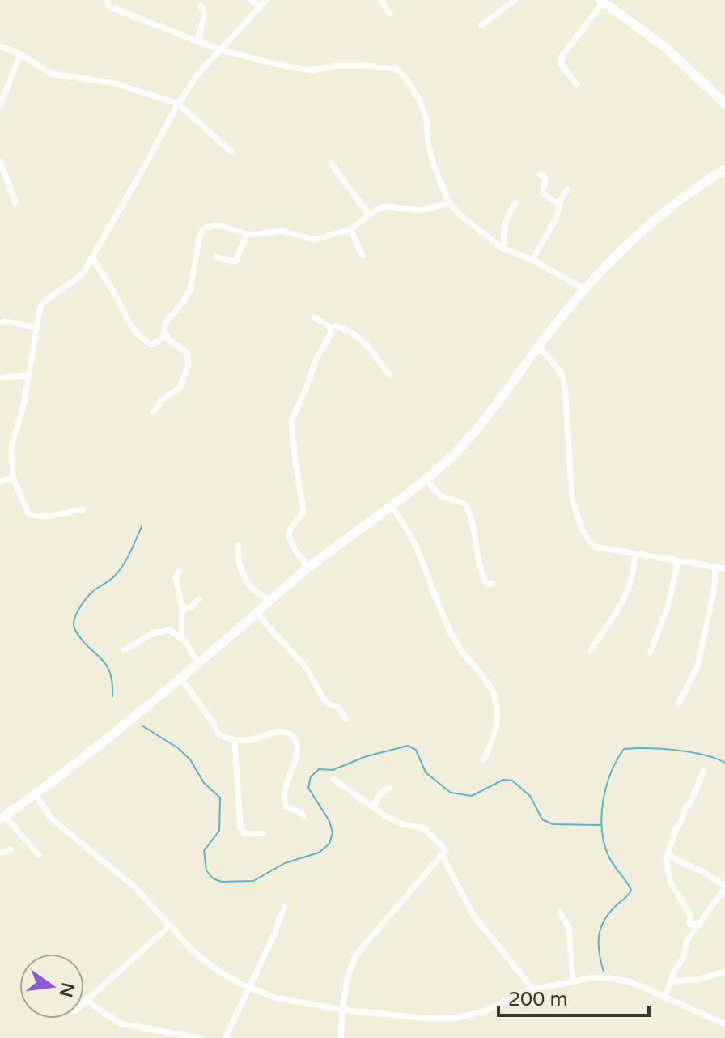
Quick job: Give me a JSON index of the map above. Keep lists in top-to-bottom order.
{
  "scale_bar": "200 m",
  "north": "right"
}
